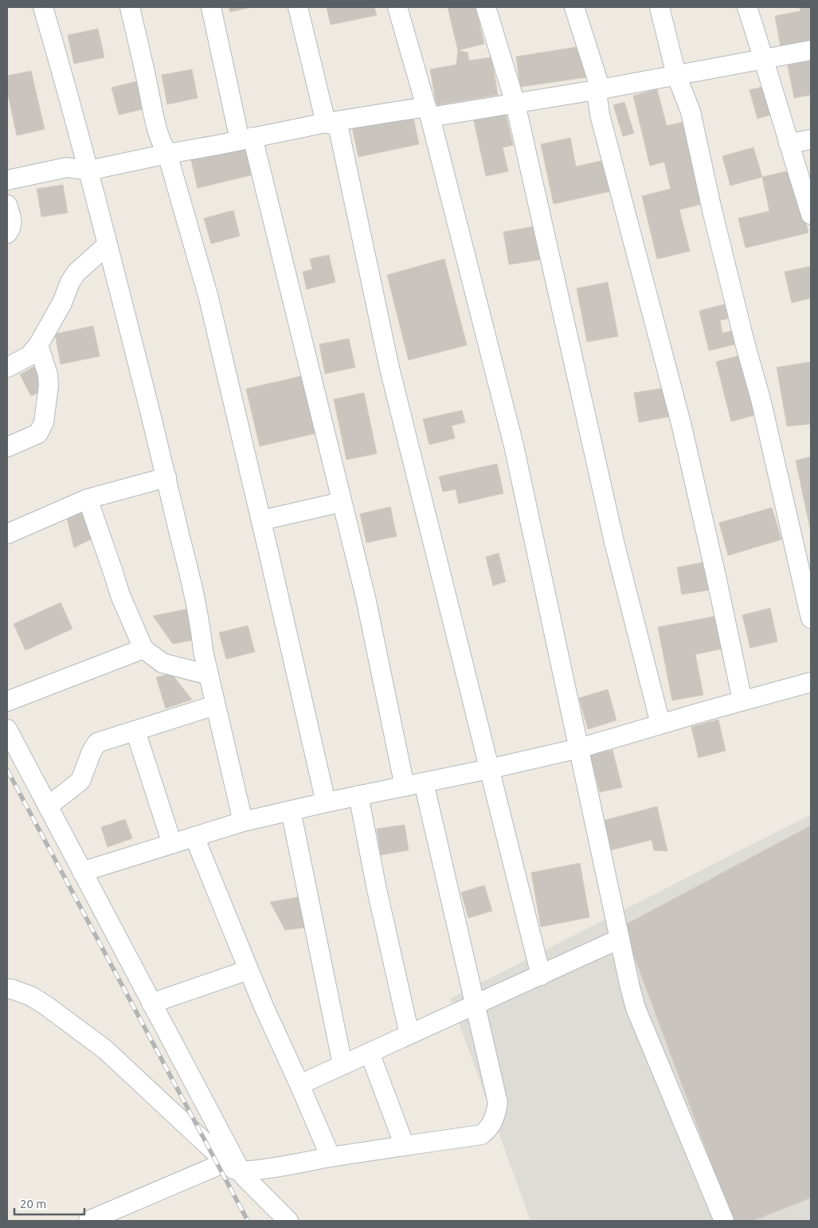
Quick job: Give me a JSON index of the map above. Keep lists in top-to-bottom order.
{
  "scale_bar": "20 m"
}
